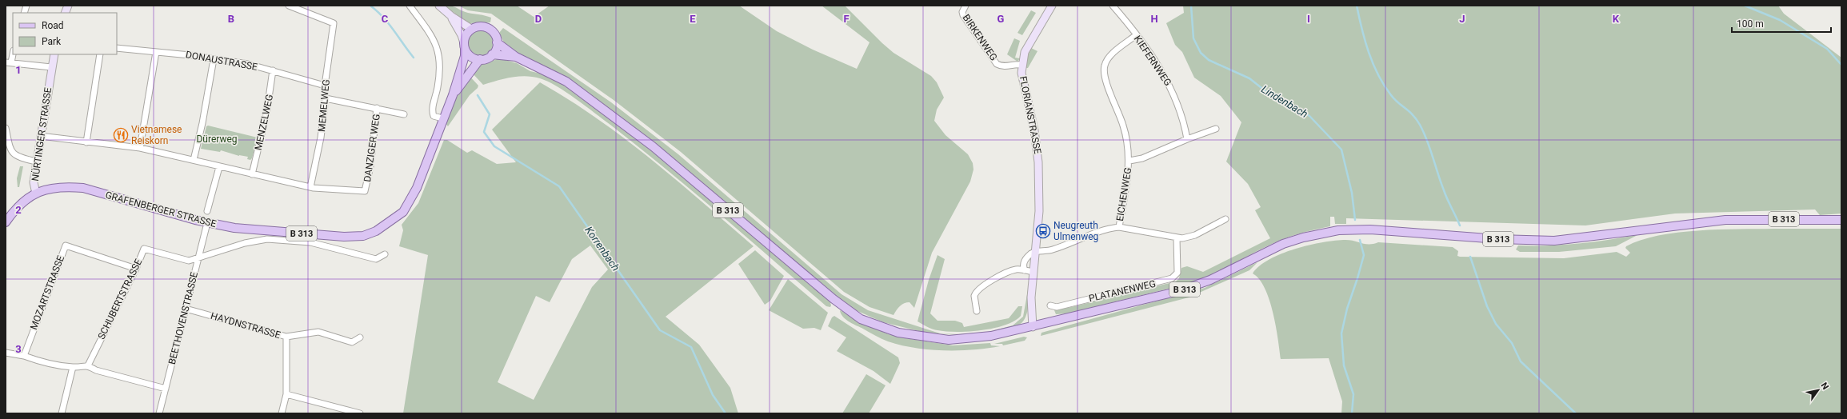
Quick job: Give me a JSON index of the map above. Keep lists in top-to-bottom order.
{
  "streets": {
    "main road": ["NÜRTINGER STRASSE", "GRAFENBERGER STRASSE", "B 313"],
    "street": [
      "BIRKENWEG",
      "DONAUSTRASSE",
      "KIEFERNWEG",
      "MEMELWEG",
      "FLORIANSTRASSE",
      "MENZELWEG",
      "DANZIGER WEG",
      "EICHENWEG",
      "PLATANENWEG",
      "MOZARTSTRASSE",
      "SCHUBERTSTRASSE",
      "BEETHOVENSTRASSE",
      "HAYDNSTRASSE"
    ]
  },
  "crossings": [
    ["BIRKENWEG", "FLORIANSTRASSE"],
    ["DONAUSTRASSE", "MEMELWEG"],
    ["DONAUSTRASSE", "MENZELWEG"],
    ["KIEFERNWEG", "EICHENWEG"],
    ["MEMELWEG", "DANZIGER WEG"],
    ["FLORIANSTRASSE", "EICHENWEG"],
    ["FLORIANSTRASSE", "B 313"],
    ["NÜRTINGER STRASSE", "GRAFENBERGER STRASSE"],
    ["GRAFENBERGER STRASSE", "B 313"],
    ["GRAFENBERGER STRASSE", "BEETHOVENSTRASSE"],
    ["MOZARTSTRASSE", "SCHUBERTSTRASSE"],
    ["SCHUBERTSTRASSE", "BEETHOVENSTRASSE"],
    ["BEETHOVENSTRASSE", "HAYDNSTRASSE"]
  ],
  "water": ["Lindenbach", "Korrenbach"],
  "parks": ["Dürerweg"],
  "places": {
    "restaurant": ["Vietnamese Reiskorn"],
    "bus stop": ["Neugreuth Ulmenweg"]
  },
  "legend": ["Road", "Park"],
  "scale_bar": "100 m",
  "north": "top right",
  "grid": {
    "columns": [
      "B",
      "C",
      "D",
      "E",
      "F",
      "G",
      "H",
      "I",
      "J",
      "K"
    ],
    "rows": ["1", "2", "3"]
  }
}
